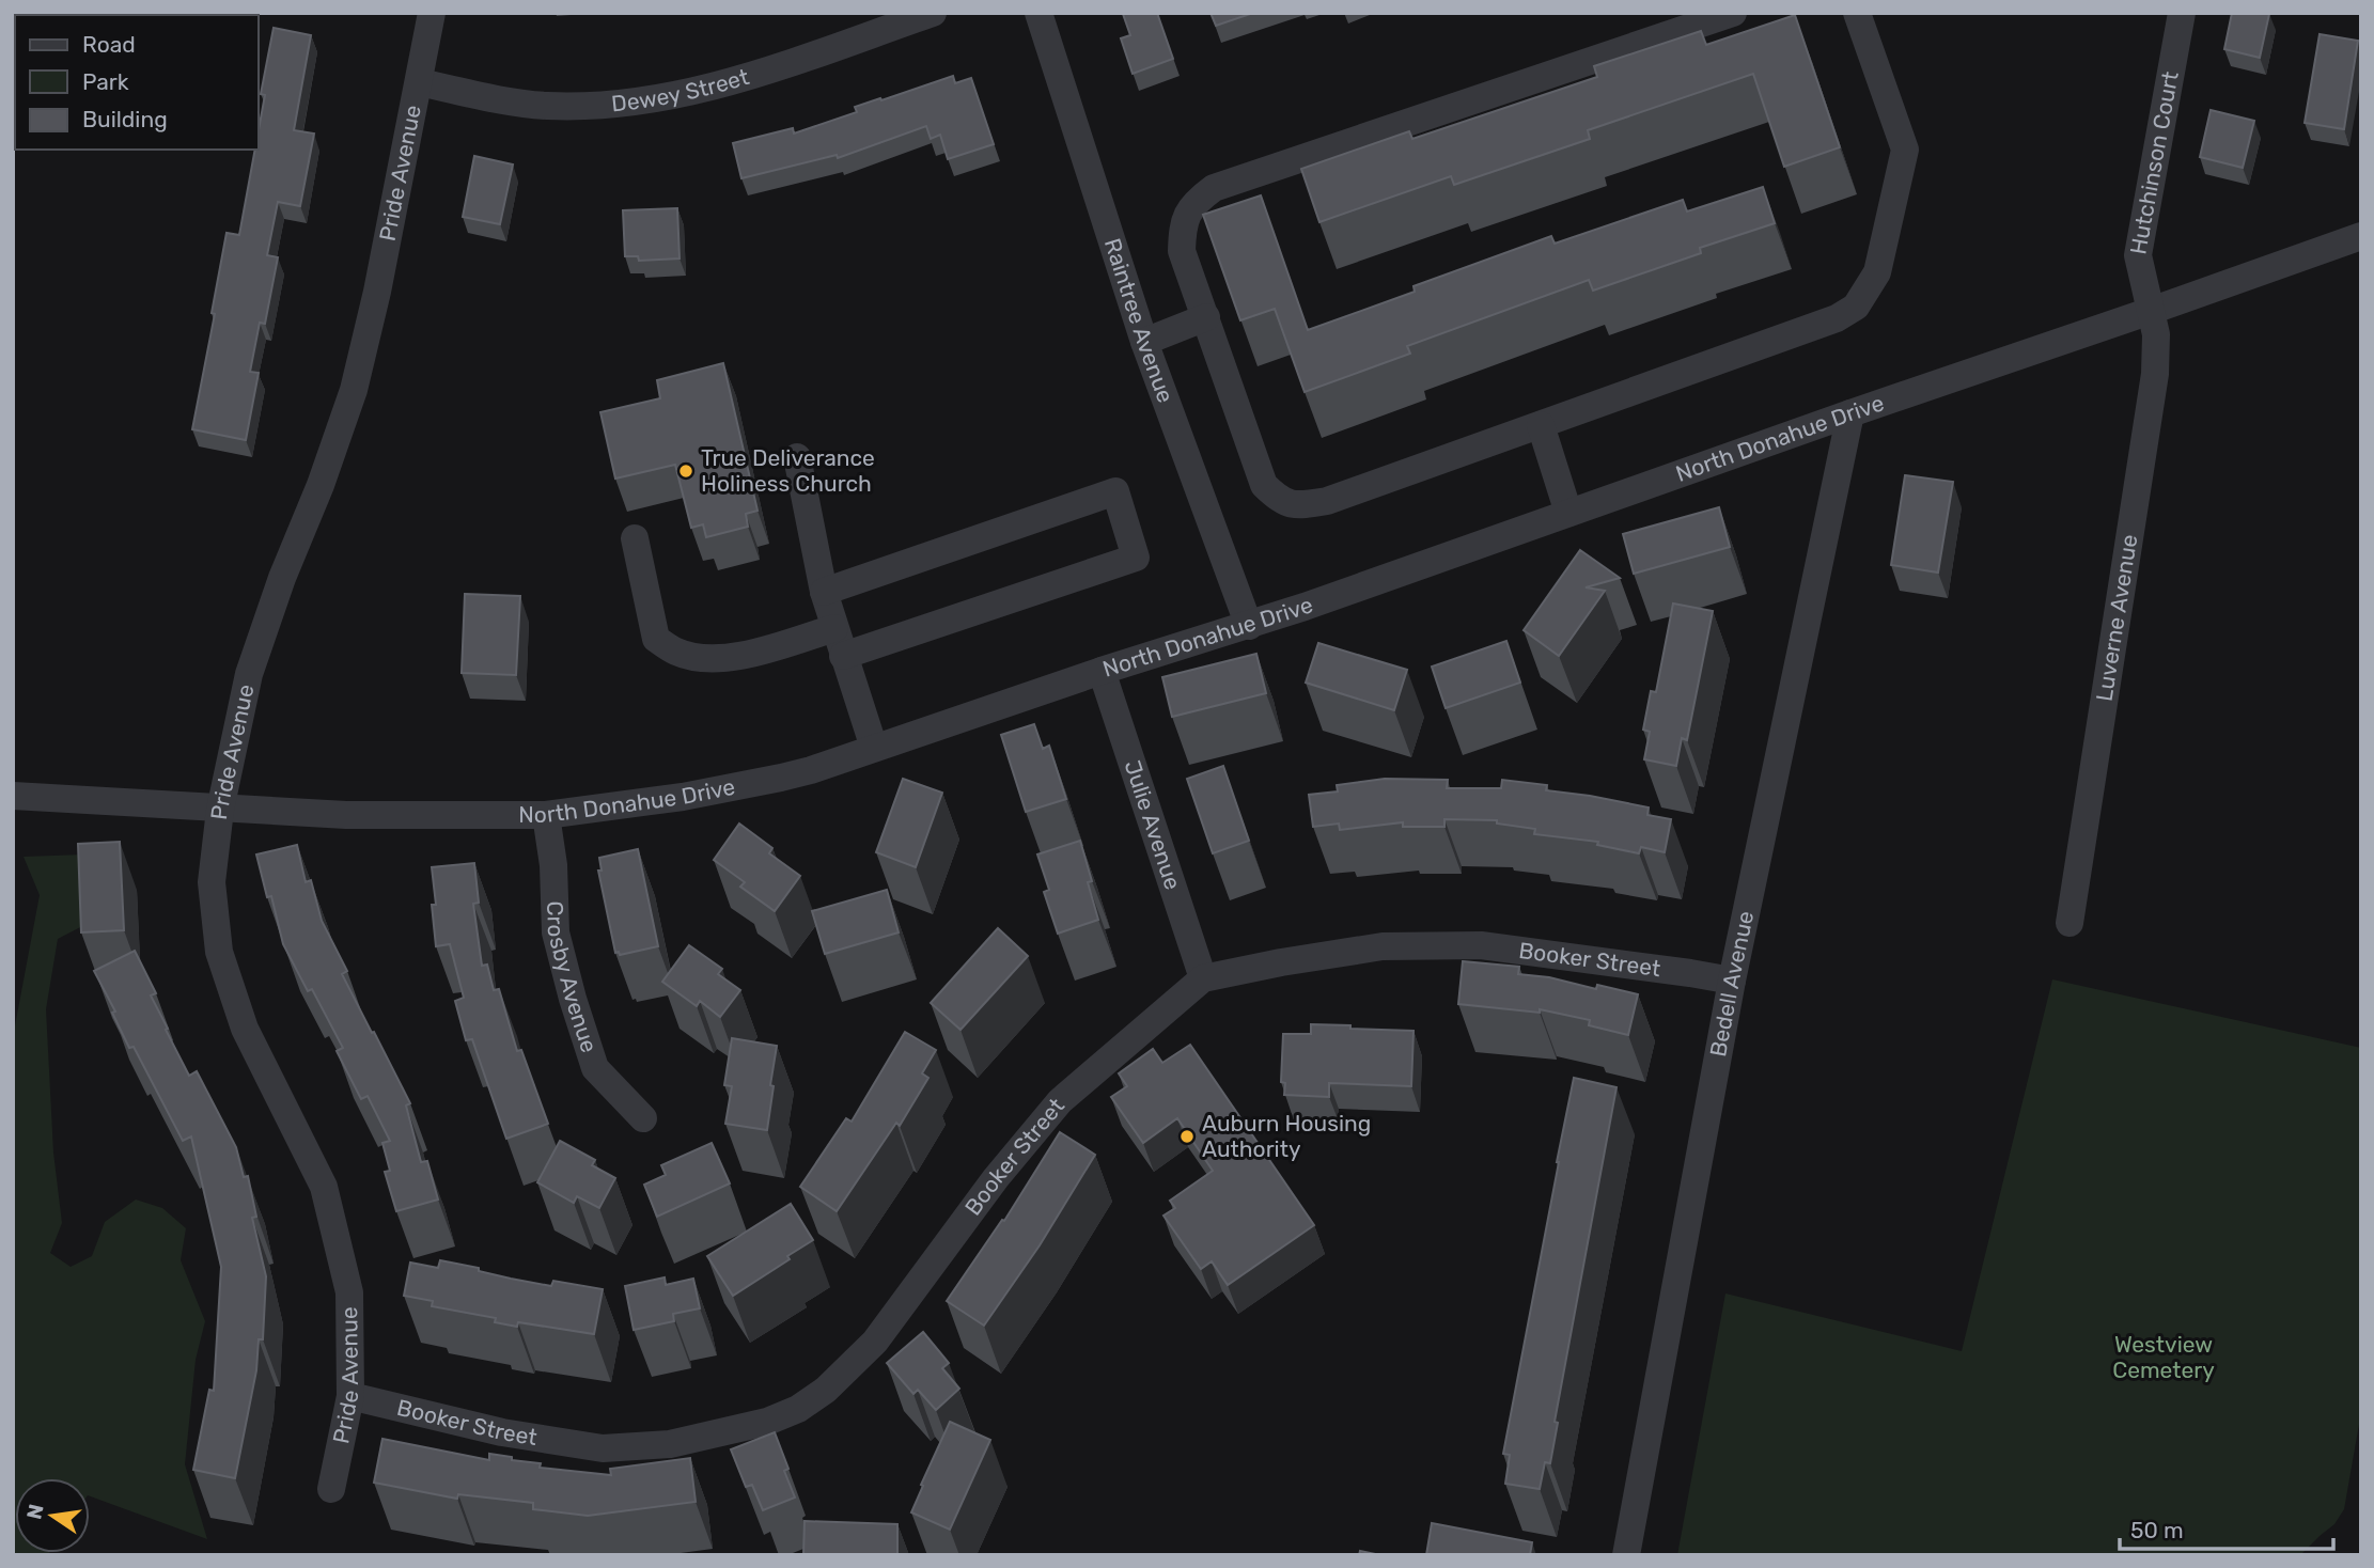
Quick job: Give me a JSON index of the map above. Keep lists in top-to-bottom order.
{
  "streets": {
    "street": [
      "Dewey Street",
      "Hutchinson Court",
      "Pride Avenue",
      "Raintree Avenue",
      "North Donahue Drive",
      "Luverne Avenue",
      "Julie Avenue",
      "Booker Street",
      "Crosby Avenue",
      "Bedell Avenue"
    ]
  },
  "crossings": [
    ["Dewey Street", "Pride Avenue"],
    ["Hutchinson Court", "North Donahue Drive"],
    ["Hutchinson Court", "Luverne Avenue"],
    ["Pride Avenue", "North Donahue Drive"],
    ["Pride Avenue", "Booker Street"],
    ["Raintree Avenue", "North Donahue Drive"],
    ["North Donahue Drive", "Luverne Avenue"],
    ["North Donahue Drive", "Julie Avenue"],
    ["North Donahue Drive", "Crosby Avenue"],
    ["North Donahue Drive", "Bedell Avenue"],
    ["Julie Avenue", "Booker Street"],
    ["Booker Street", "Bedell Avenue"]
  ],
  "parks": ["Westview Cemetery"],
  "places": ["True Deliverance Holiness Church", "Auburn Housing Authority"],
  "legend": ["Road", "Park", "Building"],
  "scale_bar": "50 m",
  "north": "left"
}
